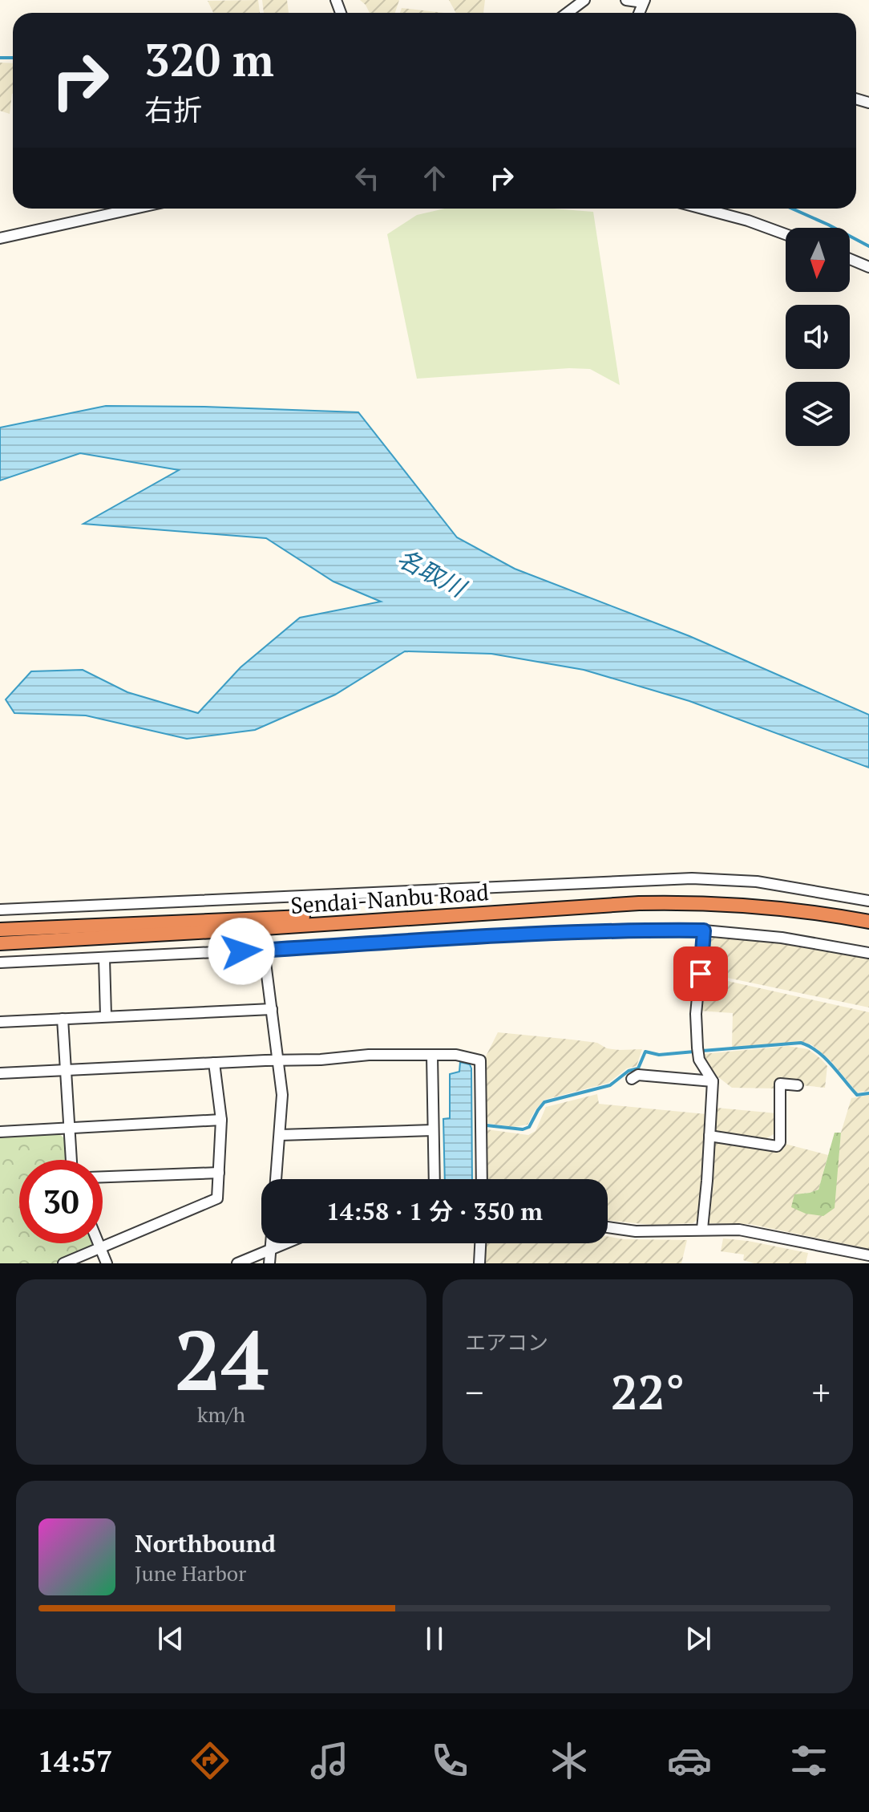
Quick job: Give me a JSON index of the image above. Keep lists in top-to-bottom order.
{
  "streets": {
    "highway": ["Sendai-Nanbu Road"]
  },
  "water": ["名取川"],
  "north": "bottom",
  "page": {
    "turn": ["320 m", "右折"],
    "limit": "30",
    "trip": "14:58 · 1 分 · 350 m",
    "tile": [
      ["24", "km/h"],
      "エアコン"
    ],
    "heat": ["−", "22°", "+"],
    "song": ["Northbound", "June Harbor"],
    "tabs": "14:57"
  }
}
